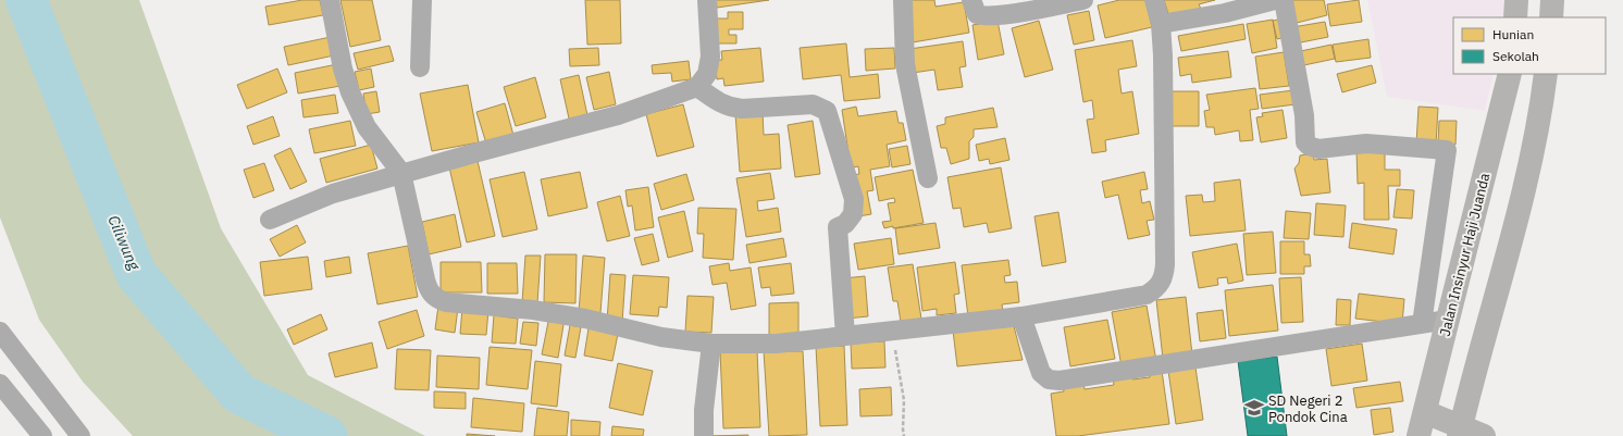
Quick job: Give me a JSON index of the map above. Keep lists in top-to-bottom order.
{
  "streets": {
    "highway": ["Jalan Insinyur Haji Juanda"]
  },
  "water": ["Ciliwung"],
  "places": {
    "school or university": ["SD Negeri 2 Pondok Cina"]
  },
  "legend": ["Hunian", "Sekolah"]
}
